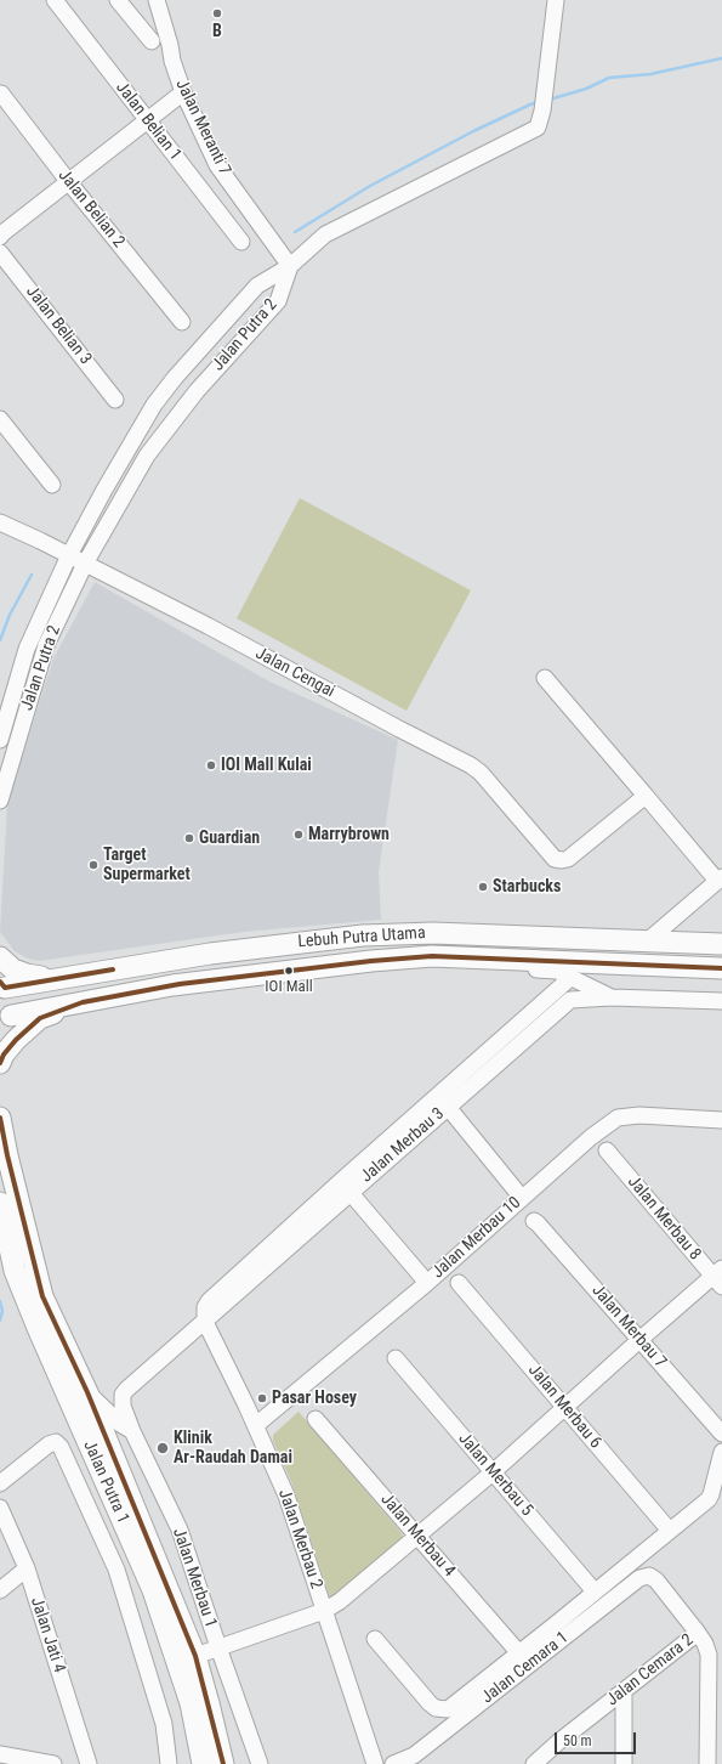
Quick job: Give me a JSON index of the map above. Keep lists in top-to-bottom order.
{
  "streets": {
    "main road": ["Lebuh Putra Utama", "Jalan Putra 1"],
    "street": [
      "Jalan Belian 1",
      "Jalan Meranti 7",
      "Jalan Belian 2",
      "Jalan Belian 3",
      "Jalan Putra 2",
      "Jalan Cengai",
      "Jalan Merbau 3",
      "Jalan Merbau 8",
      "Jalan Merbau 10",
      "Jalan Merbau 7",
      "Jalan Merbau 6",
      "Jalan Merbau 5",
      "Jalan Merbau 4",
      "Jalan Merbau 2",
      "Jalan Merbau 1",
      "Jalan Jati 4",
      "Jalan Cemara 1",
      "Jalan Cemara 2"
    ]
  },
  "crossings": [
    ["Jalan Meranti 7", "Jalan Putra 2"],
    ["Jalan Putra 2", "Jalan Cengai"],
    ["Jalan Merbau 3", "Jalan Merbau 2"],
    ["Jalan Merbau 3", "Jalan Merbau 1"],
    ["Jalan Merbau 10", "Jalan Merbau 2"],
    ["Jalan Cemara 1", "Jalan Cemara 2"]
  ],
  "places": [
    "B",
    "IOI Mall Kulai",
    "Marrybrown",
    "Guardian",
    "Target Supermarket",
    "Starbucks",
    "IOI Mall",
    "Pasar Hosey",
    "Klinik Ar-Raudah Damai"
  ],
  "scale_bar": "50 m"
}
